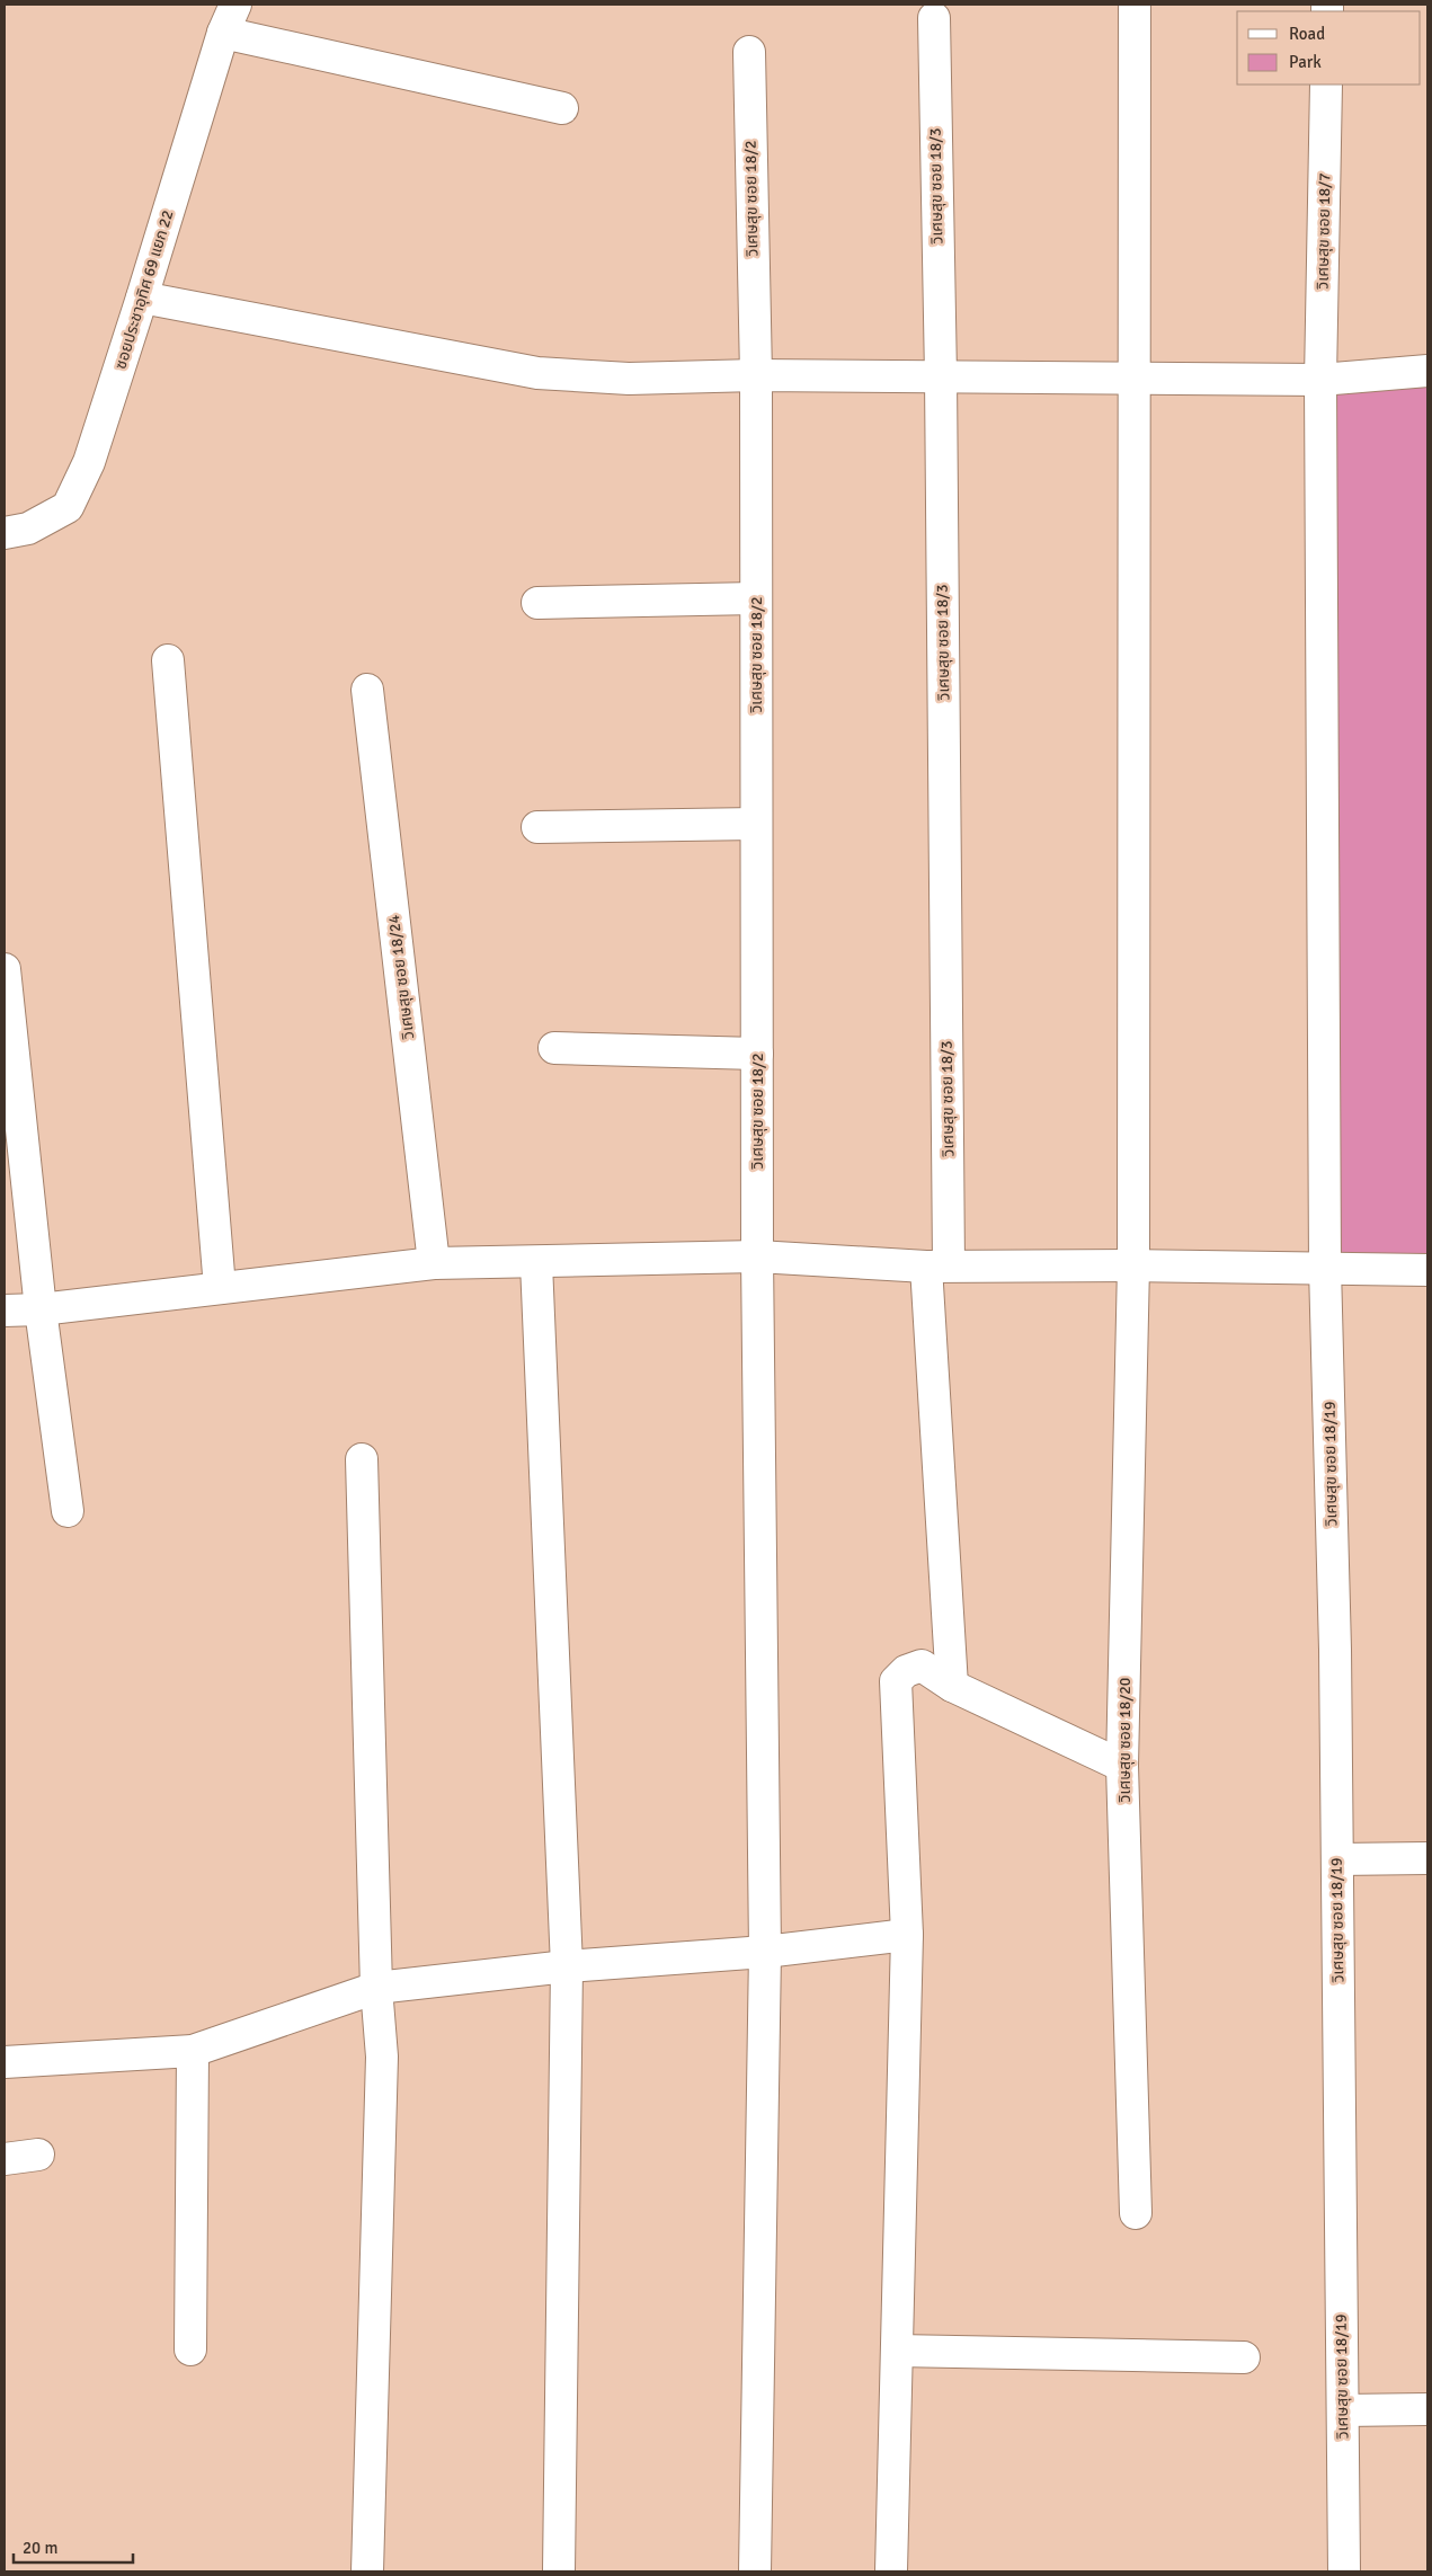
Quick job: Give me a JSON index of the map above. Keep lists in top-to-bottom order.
{
  "streets": {
    "street": [
      "วิเศษสุข ซอย 18/3",
      "วิเศษสุข ซอย 18/2",
      "วิเศษสุข ซอย 18/7",
      "ซอยประชาอุทิศ 69 แยก 22",
      "วิเศษสุข ซอย 18/24",
      "วิเศษสุข ซอย 18/19",
      "วิเศษสุข ซอย 18/20"
    ]
  },
  "crossings": [
    ["วิเศษสุข ซอย 18/7", "วิเศษสุข ซอย 18/19"]
  ],
  "legend": ["Road", "Park"],
  "scale_bar": "20 m"
}
